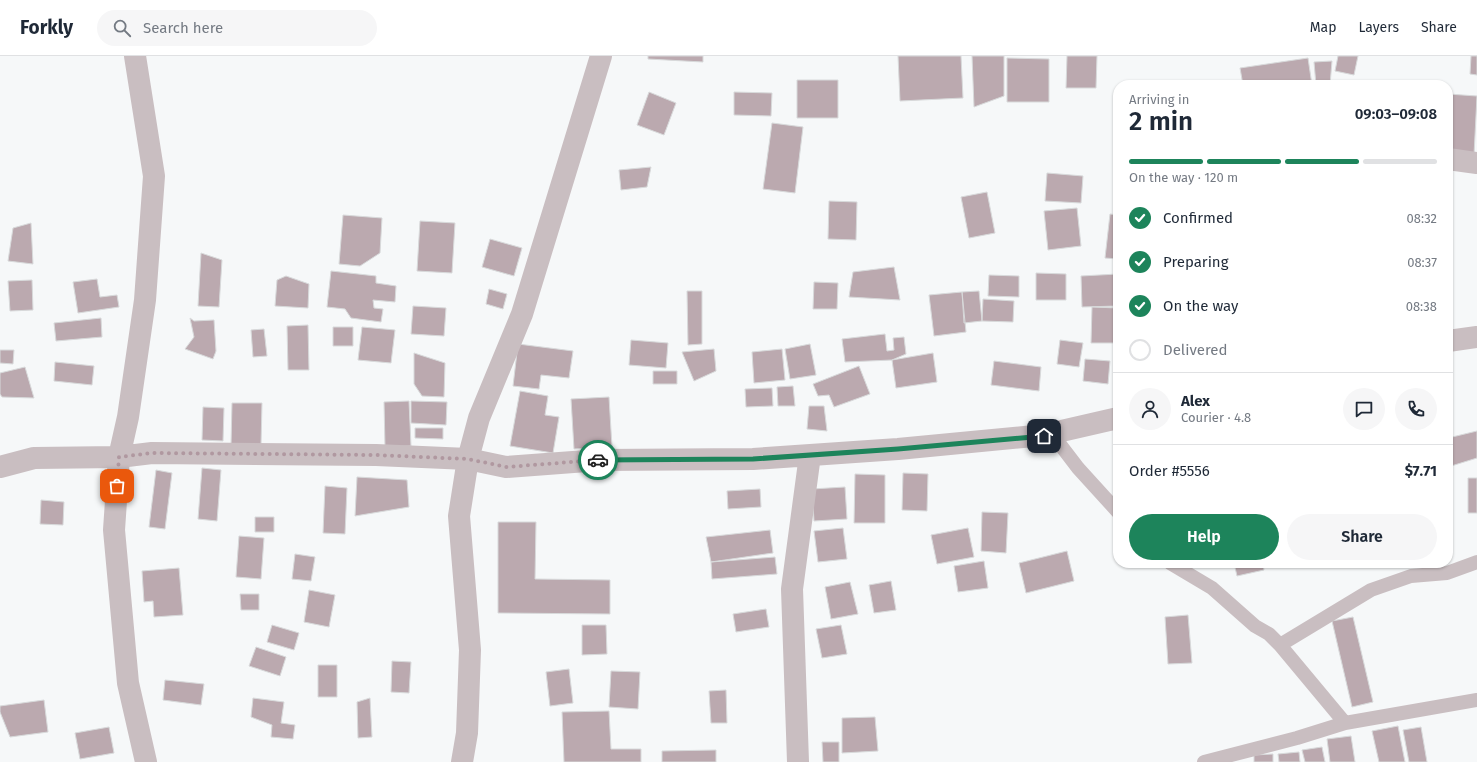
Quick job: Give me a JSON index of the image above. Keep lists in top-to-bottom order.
{
  "page": {
    "header": "Forkly",
    "search": "Search here",
    "nav": ["Map", "Layers", "Share"],
    "heading": ["2 min", "Arriving in", "09:03–09:08"],
    "panel": [
      "Alex",
      "Courier · 4.8",
      "Order #5556",
      "$7.71"
    ],
    "bar": "On the way · 120 m",
    "list": [
      ["Confirmed", "08:32"],
      ["Preparing", "08:37"],
      ["On the way", "08:38"],
      "Delivered"
    ],
    "buttons": ["Help", "Share"]
  }
}
